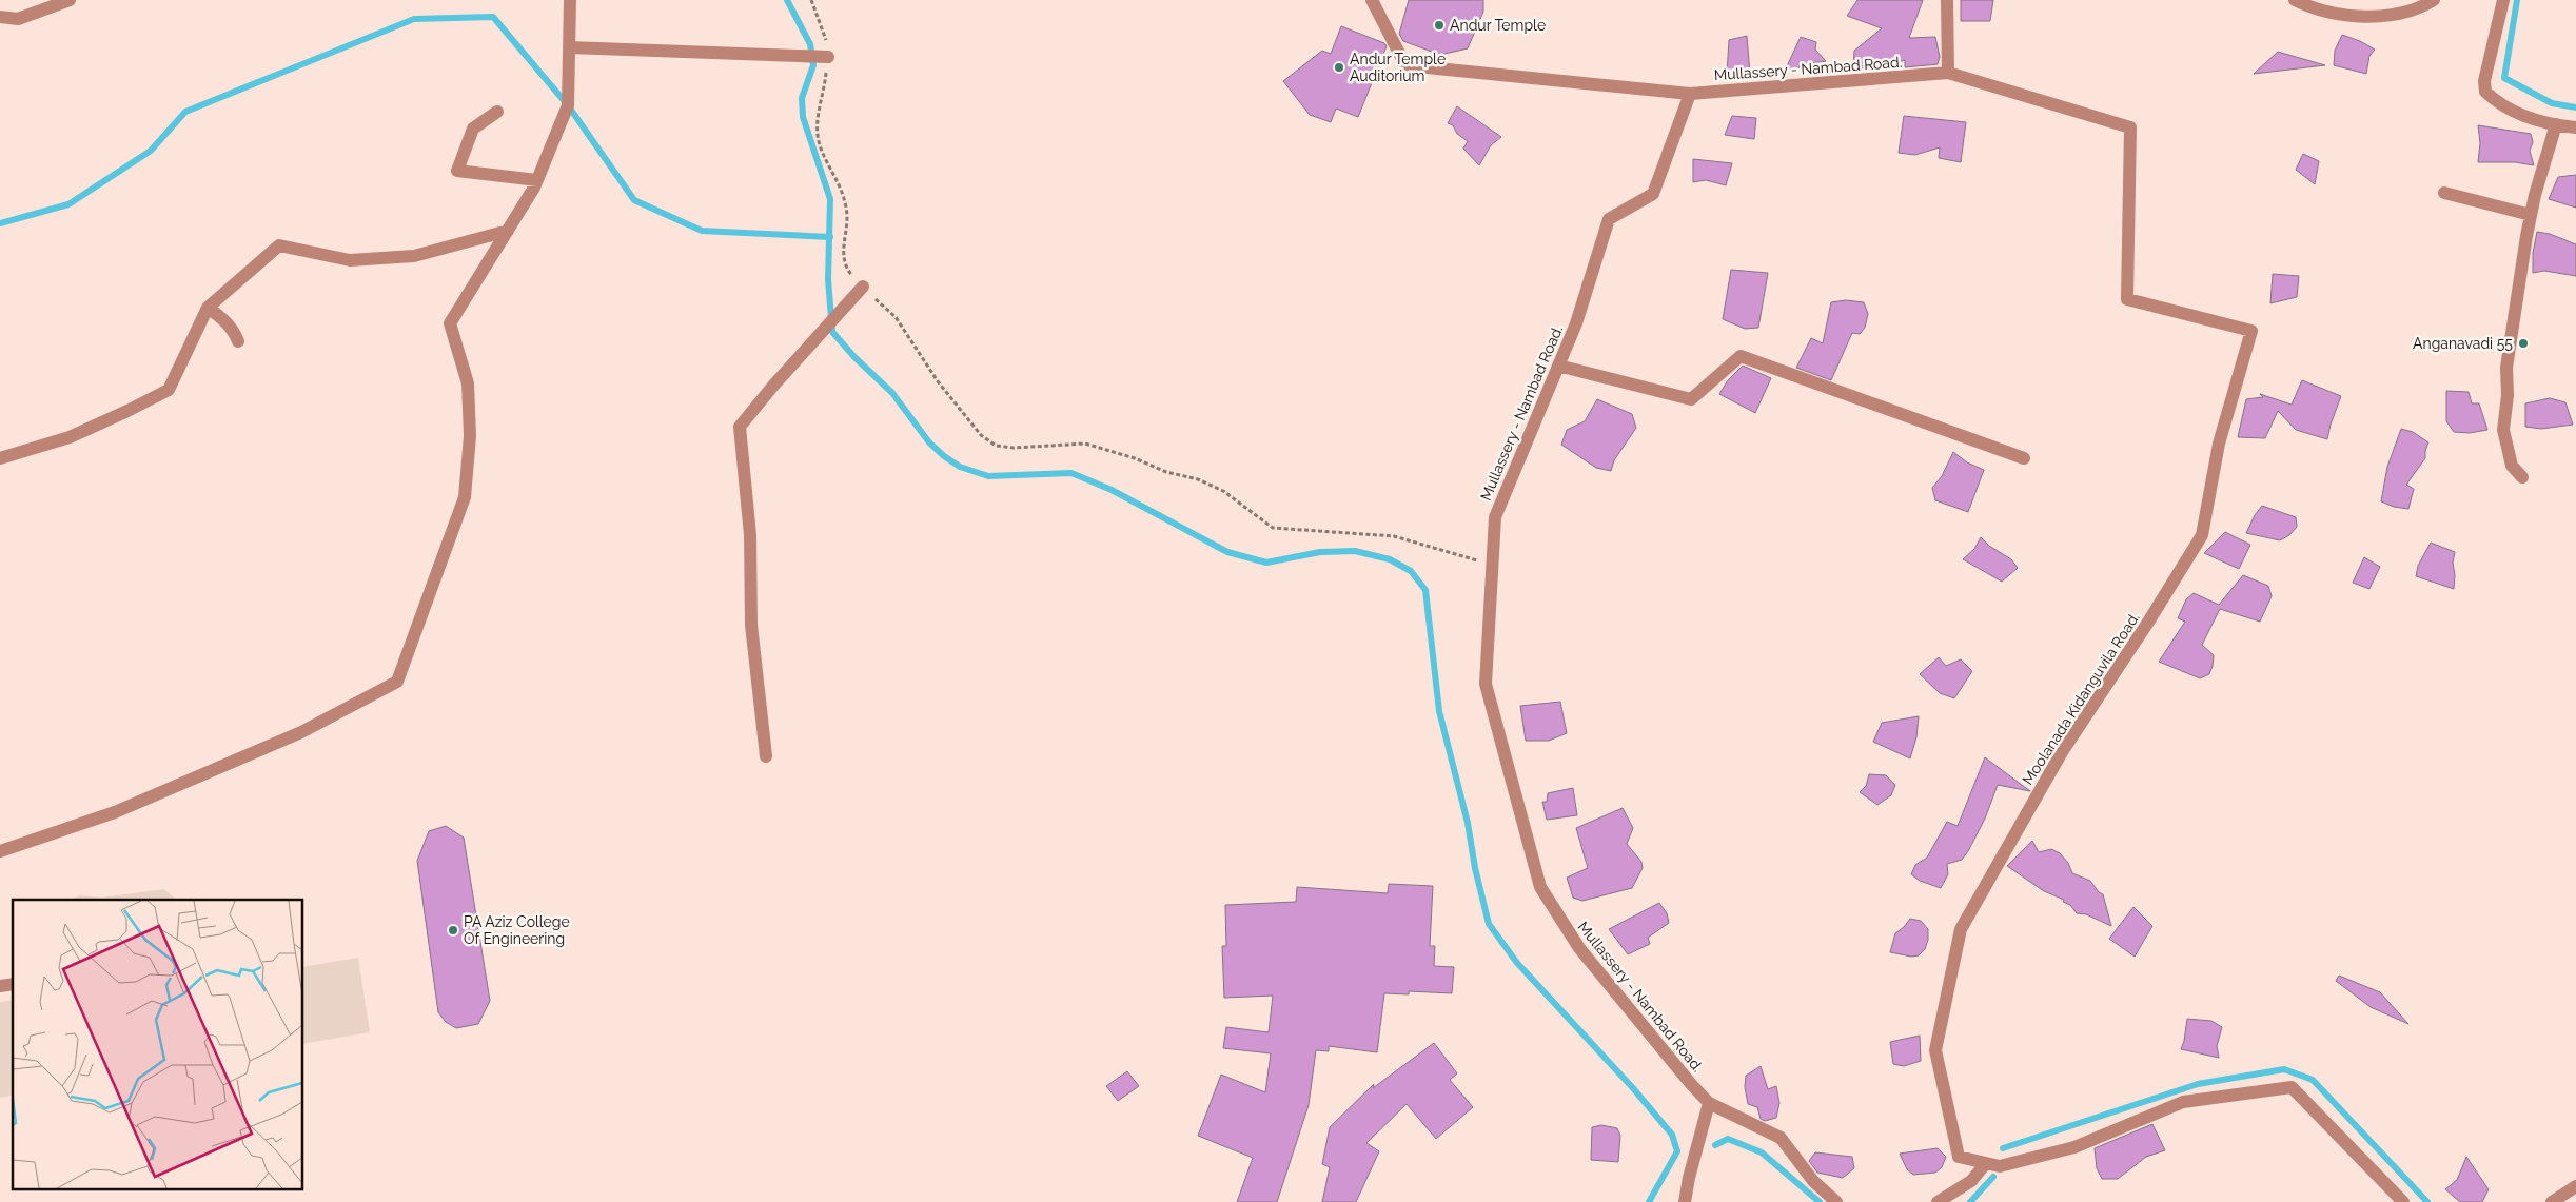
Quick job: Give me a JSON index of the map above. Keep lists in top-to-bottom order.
{
  "streets": {
    "street": ["Mullassery - Nambad Road.", "Moolanada Kidanguvila Road."]
  },
  "crossings": [
    ["Mullassery - Nambad Road.", "Moolanada Kidanguvila Road."]
  ],
  "places": [
    "Andur Temple",
    "Andur Temple Auditorium",
    "Anganavadi 55",
    "PA Aziz College Of Engineering"
  ]
}
